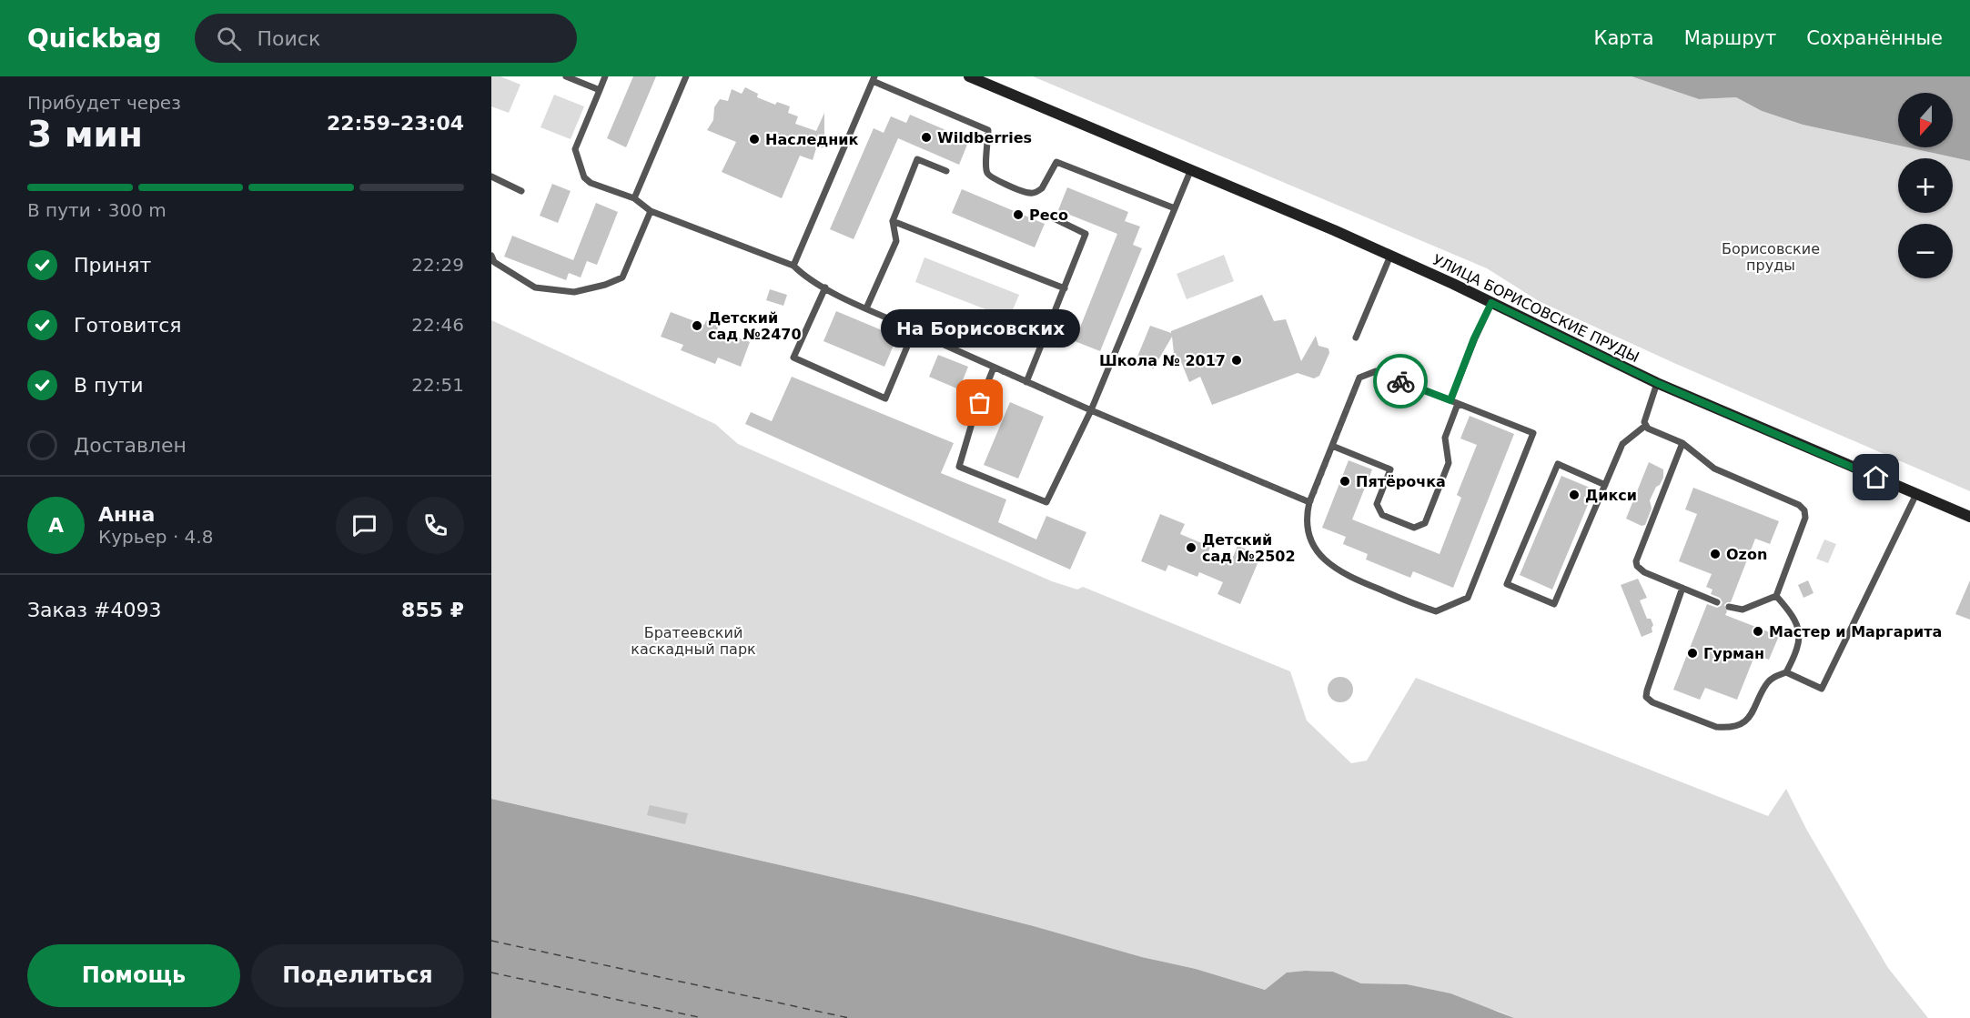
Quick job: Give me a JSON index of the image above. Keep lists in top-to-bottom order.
{
  "streets": {
    "main road": ["УЛИЦА БОРИСОВСКИЕ ПРУДЫ"]
  },
  "parks": ["Борисовские пруды", "Братеевский каскадный парк"],
  "places": [
    "Wildberries",
    "Наследник",
    "Ресо",
    "Детский сад №2470",
    "Школа № 2017",
    "На Борисовских",
    "Пятёрочка",
    "Дикси",
    "Детский сад №2502",
    "Ozon",
    "Мастер и Маргарита",
    "Гурман"
  ],
  "north": "bottom",
  "page": {
    "header": "Quickbag",
    "search": "Поиск",
    "nav": ["Карта", "Маршрут", "Сохранённые"],
    "heading": ["3 мин", "Прибудет через", "22:59–23:04"],
    "panel": [
      "Анна",
      "Курьер · 4.8",
      "Заказ #4093",
      "855 ₽"
    ],
    "map_buttons": ["+", "−"],
    "bar": "В пути · 300 m",
    "list": [
      ["Принят", "22:29"],
      ["Готовится", "22:46"],
      ["В пути", "22:51"],
      "Доставлен"
    ],
    "bubble": "На Борисовских",
    "round": "А",
    "buttons": ["Помощь", "Поделиться"]
  }
}
